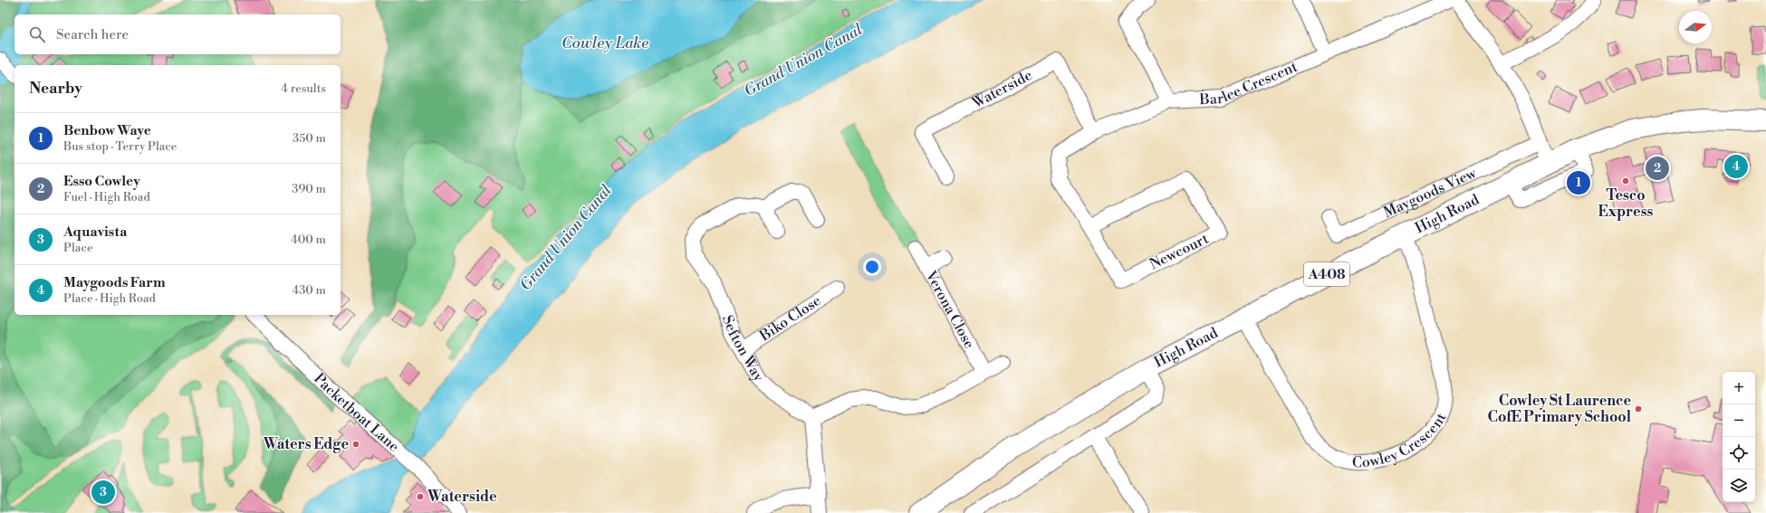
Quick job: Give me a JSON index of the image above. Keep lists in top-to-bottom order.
{
  "streets": {
    "main road": ["High Road", "A408"],
    "street": [
      "Barlee Crescent",
      "Waterside",
      "Maygoods View",
      "Newcourt",
      "Verona Close",
      "Biko Close",
      "Sefton Way",
      "Packetboat Lane",
      "Cowley Crescent"
    ]
  },
  "crossings": [
    ["Barlee Crescent", "Newcourt"],
    ["Waterside", "Newcourt"],
    ["High Road", "Cowley Crescent"],
    ["Biko Close", "Sefton Way"]
  ],
  "water": ["Cowley Lake", "Grand Union Canal"],
  "places": [
    "Tesco Express",
    "Cowley St Laurence CofE Primary School",
    "Waters Edge",
    "Waterside"
  ],
  "north": "right",
  "page": {
    "search": "Search here",
    "heading": ["Nearby", "4 results"],
    "list": [
      {
        "mark": "1",
        "name": "Benbow Waye",
        "note": "Bus stop · Terry Place",
        "value": "350 m"
      },
      {
        "mark": "2",
        "name": "Esso Cowley",
        "note": "Fuel · High Road",
        "value": "390 m"
      },
      {
        "mark": "3",
        "name": "Aquavista",
        "note": "Place",
        "value": "400 m"
      },
      {
        "mark": "4",
        "name": "Maygoods Farm",
        "note": "Place · High Road",
        "value": "430 m"
      }
    ],
    "pins": [
      "4",
      "2",
      "1",
      "3"
    ],
    "map_buttons": ["+", "−"]
  }
}
